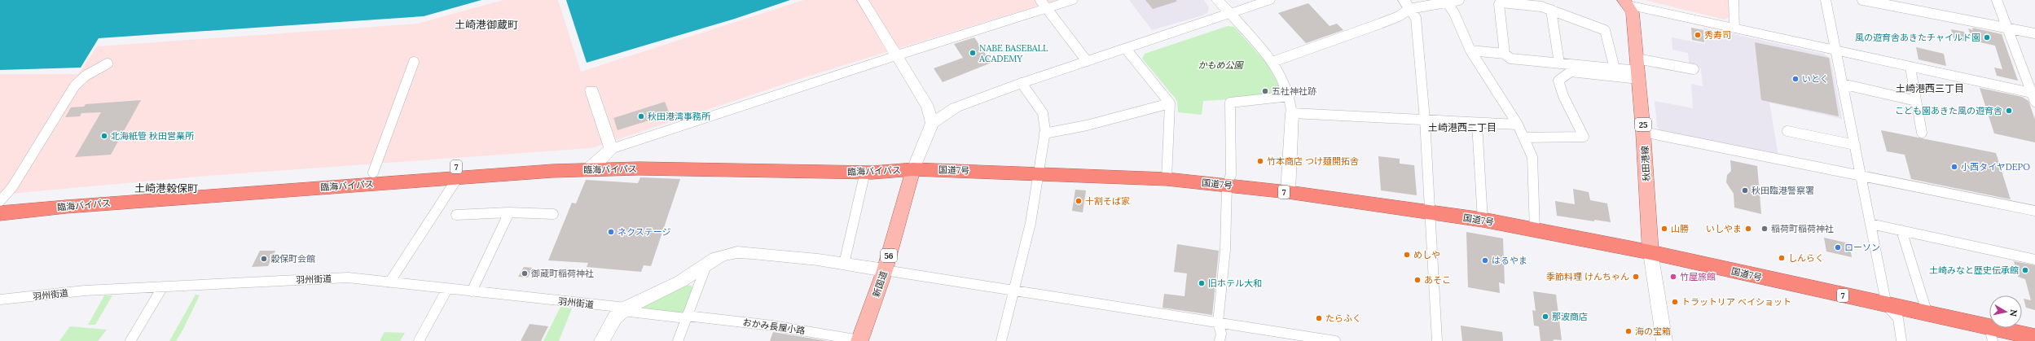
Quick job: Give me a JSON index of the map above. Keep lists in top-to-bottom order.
{
  "streets": {
    "highway": ["7", "臨海バイパス", "国道7号"],
    "main road": [
      "25",
      "秋田港線",
      "56",
      "新国道"
    ],
    "street": ["羽州街道", "おかみ長屋小路"]
  },
  "crossings": [
    ["秋田港線", "国道7号"],
    ["臨海バイパス", "国道7号"],
    ["臨海バイパス", "新国道"],
    ["国道7号", "新国道"],
    ["羽州街道", "おかみ長屋小路"],
    ["新国道", "おかみ長屋小路"]
  ],
  "districts": [
    "土崎港御蔵町",
    "土崎港西三丁目",
    "土崎港西二丁目",
    "土崎港穀保町"
  ],
  "parks": ["かもめ公園"],
  "places": [
    "秀寿司",
    "風の遊育舎あきたチャイルド園",
    "NABE BASEBALL ACADEMY",
    "いとく",
    "五社神社跡",
    "こども園あきた風の遊育舎",
    "秋田港湾事務所",
    "北海紙管 秋田営業所",
    "竹本商店 つけ麺開拓舎",
    "小西タイヤDEPO",
    "秋田臨港警察署",
    "十割そば家",
    "山勝",
    "いしやま",
    "稲荷町稲荷神社",
    "ネクステージ",
    "ローソン",
    "めしや",
    "しんらく",
    "穀保町会館",
    "はるやま",
    "土崎みなと歴史伝承館",
    "御蔵町稲荷神社",
    "季節料理 けんちゃん",
    "竹屋旅館",
    "あそこ",
    "旧ホテル大和",
    "トラットリア ベイショット",
    "那波商店",
    "たらふく",
    "海の宝箱"
  ],
  "north": "right"
}
